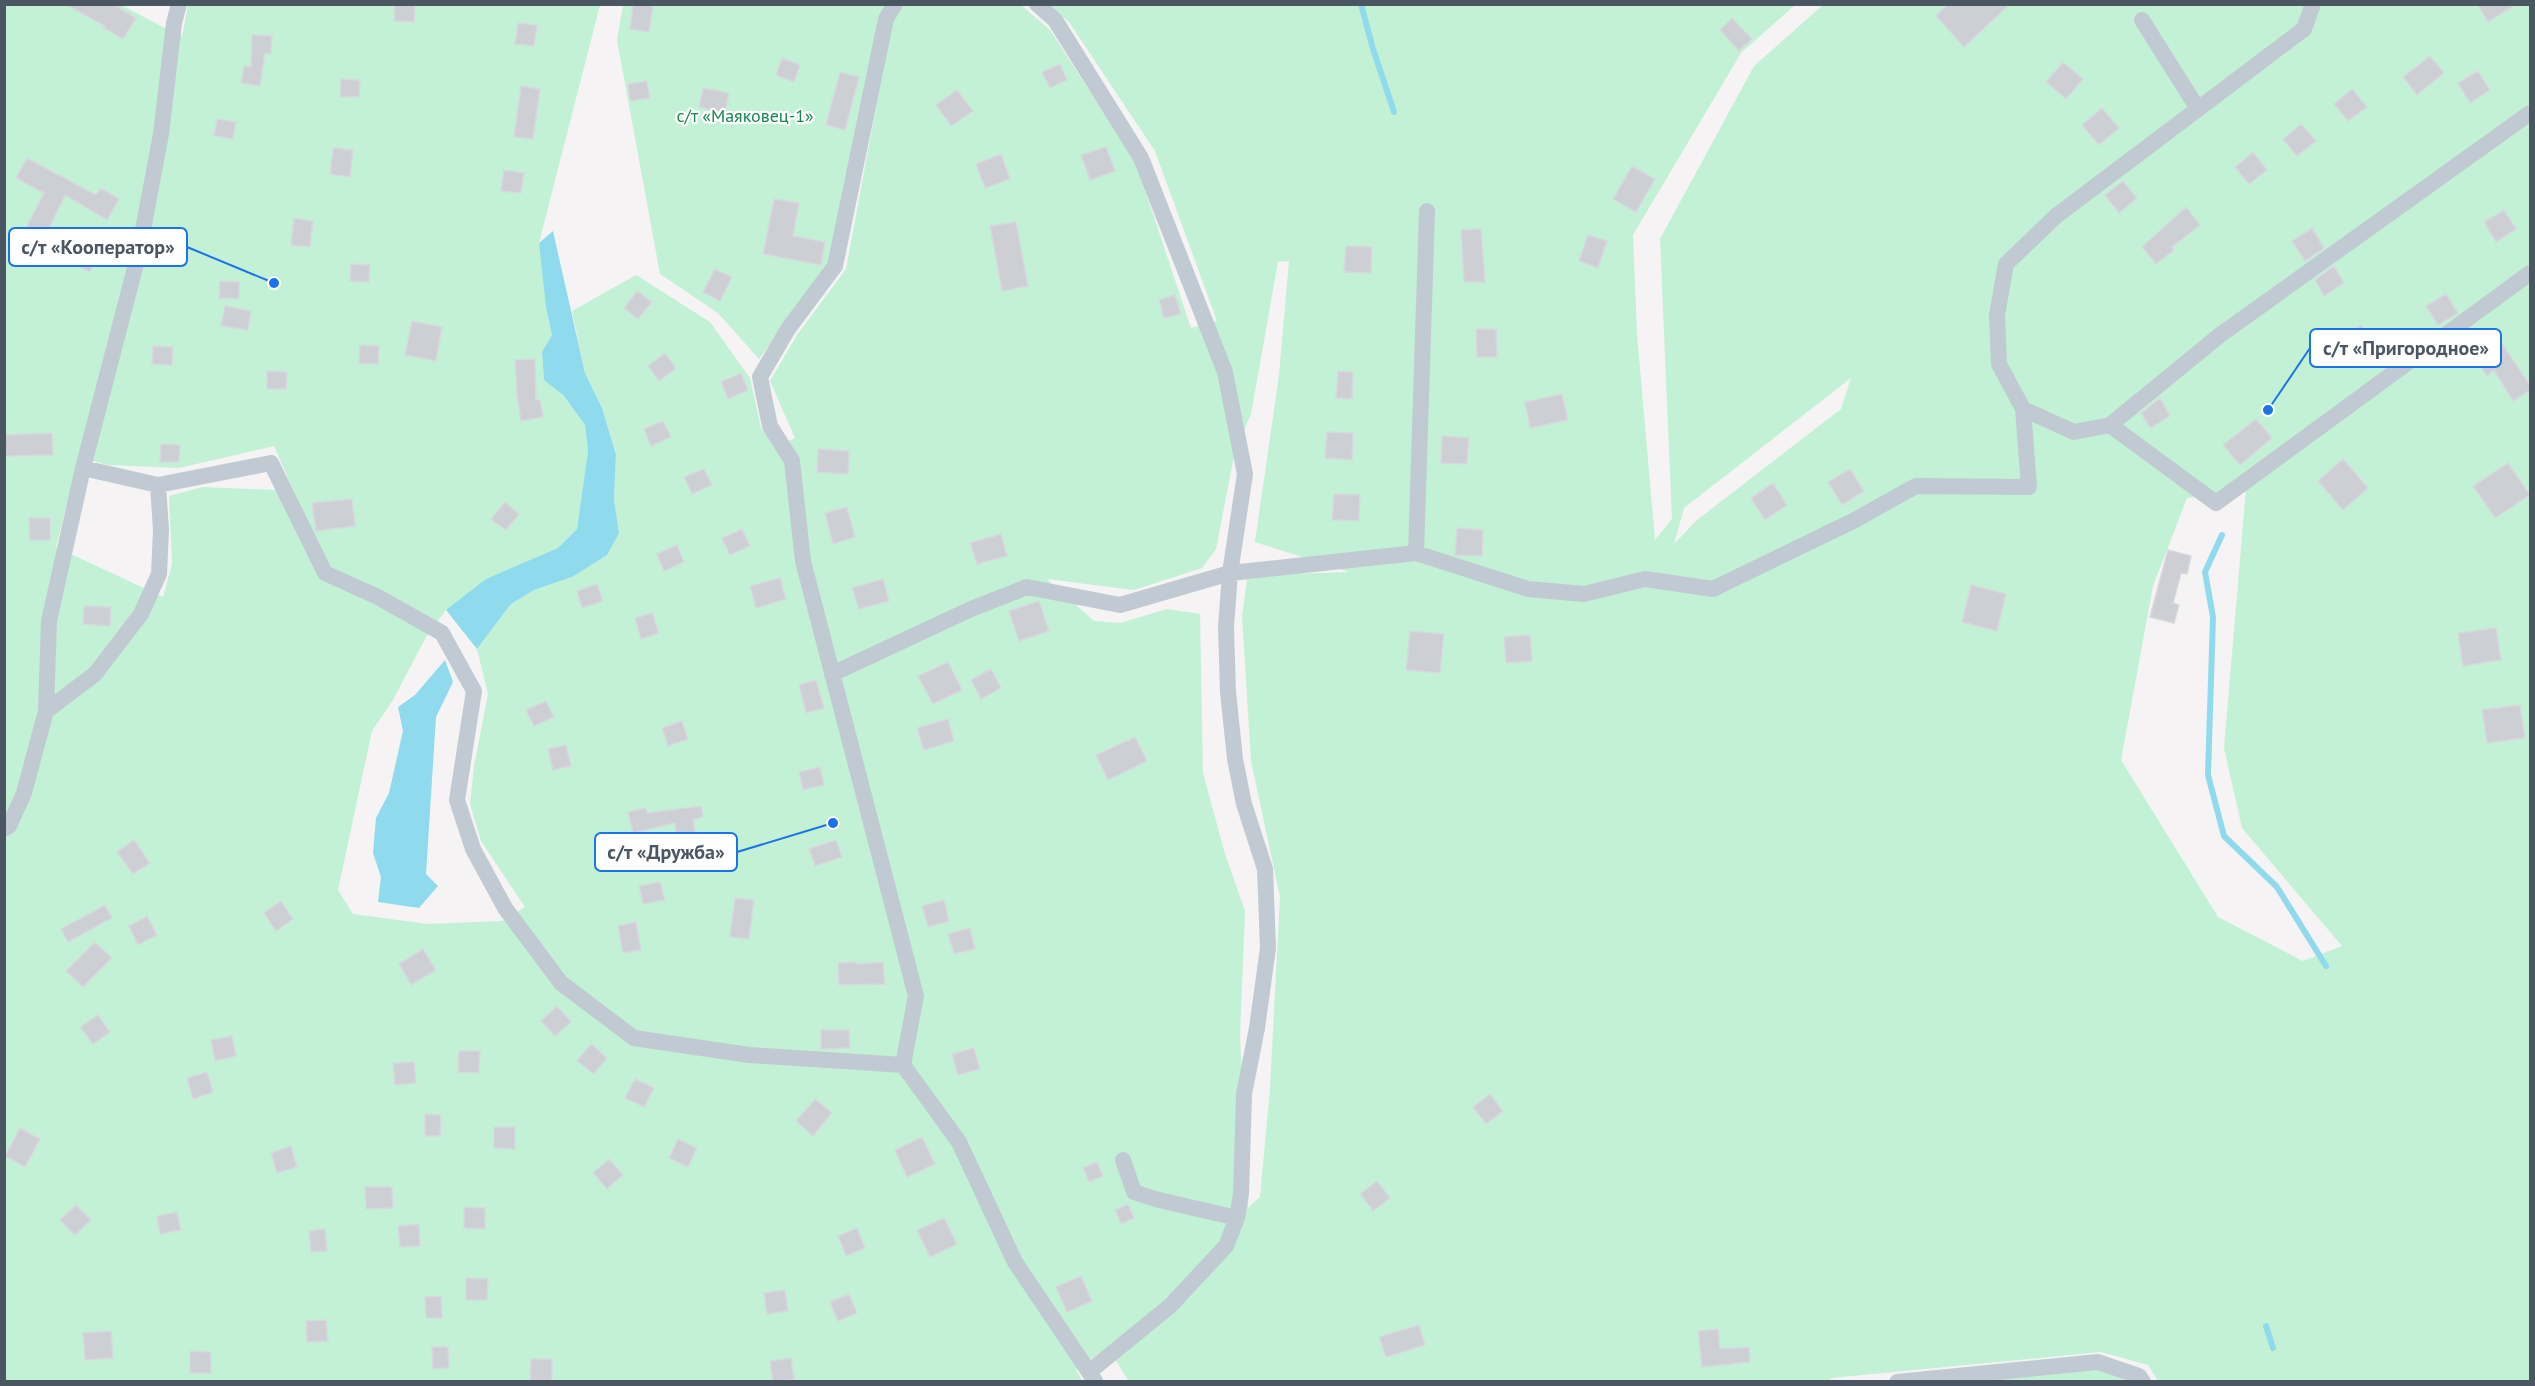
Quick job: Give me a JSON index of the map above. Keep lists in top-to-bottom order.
{
  "parks": ["с/т «Маяковец-1»"],
  "places": ["с/т «Кооператор»", "с/т «Пригородное»", "с/т «Дружба»"]
}
